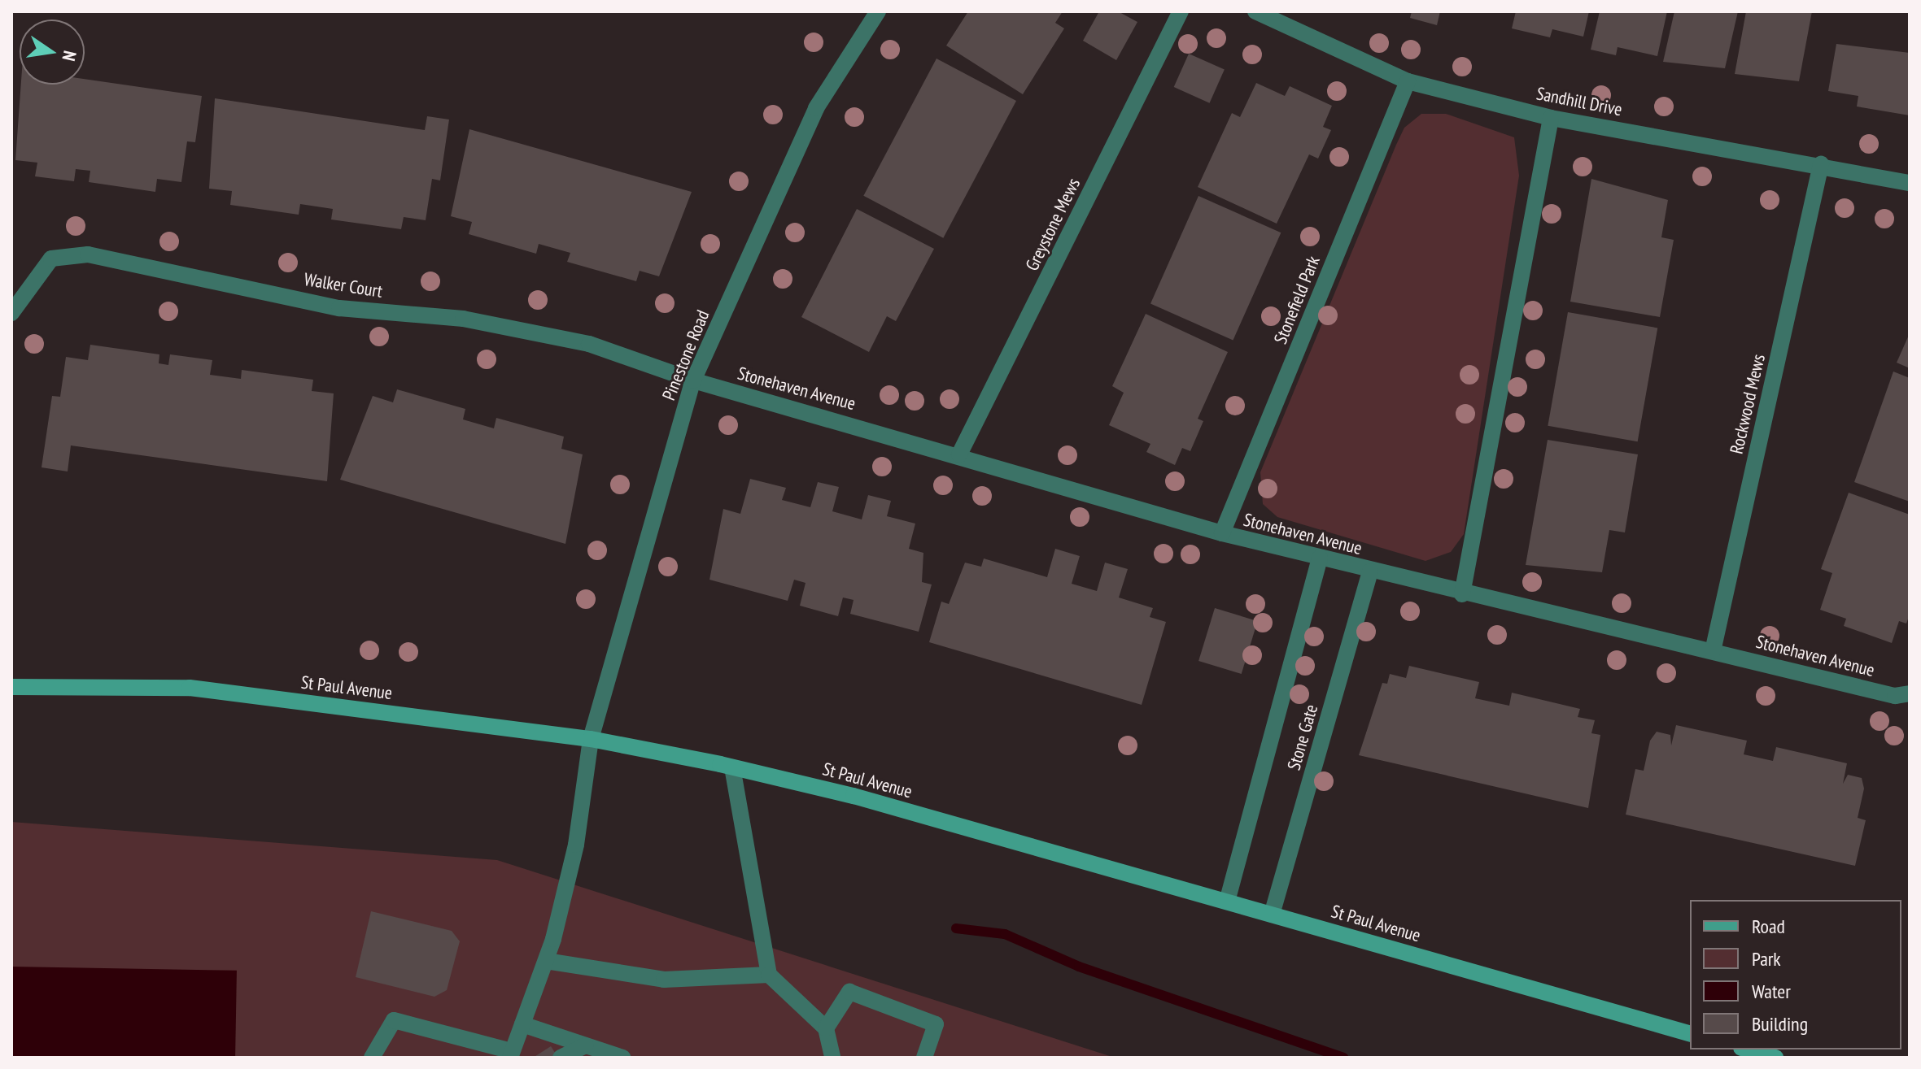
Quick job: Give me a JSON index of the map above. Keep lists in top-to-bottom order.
{
  "streets": {
    "main road": ["St Paul Avenue"],
    "street": [
      "Sandhill Drive",
      "Greystone Mews",
      "Walker Court",
      "Stonefield Park",
      "Pinestone Road",
      "Stonehaven Avenue",
      "Rockwood Mews",
      "Stone Gate"
    ]
  },
  "crossings": [
    ["Sandhill Drive", "Stonefield Park"],
    ["Sandhill Drive", "Rockwood Mews"],
    ["Greystone Mews", "Stonehaven Avenue"],
    ["Walker Court", "Pinestone Road"],
    ["Walker Court", "Stonehaven Avenue"],
    ["Stonefield Park", "Stonehaven Avenue"],
    ["Pinestone Road", "Stonehaven Avenue"],
    ["Pinestone Road", "St Paul Avenue"],
    ["Stonehaven Avenue", "Rockwood Mews"],
    ["Stonehaven Avenue", "Stone Gate"],
    ["St Paul Avenue", "Stone Gate"]
  ],
  "legend": [
    "Road",
    "Park",
    "Water",
    "Building"
  ],
  "north": "right"
}
